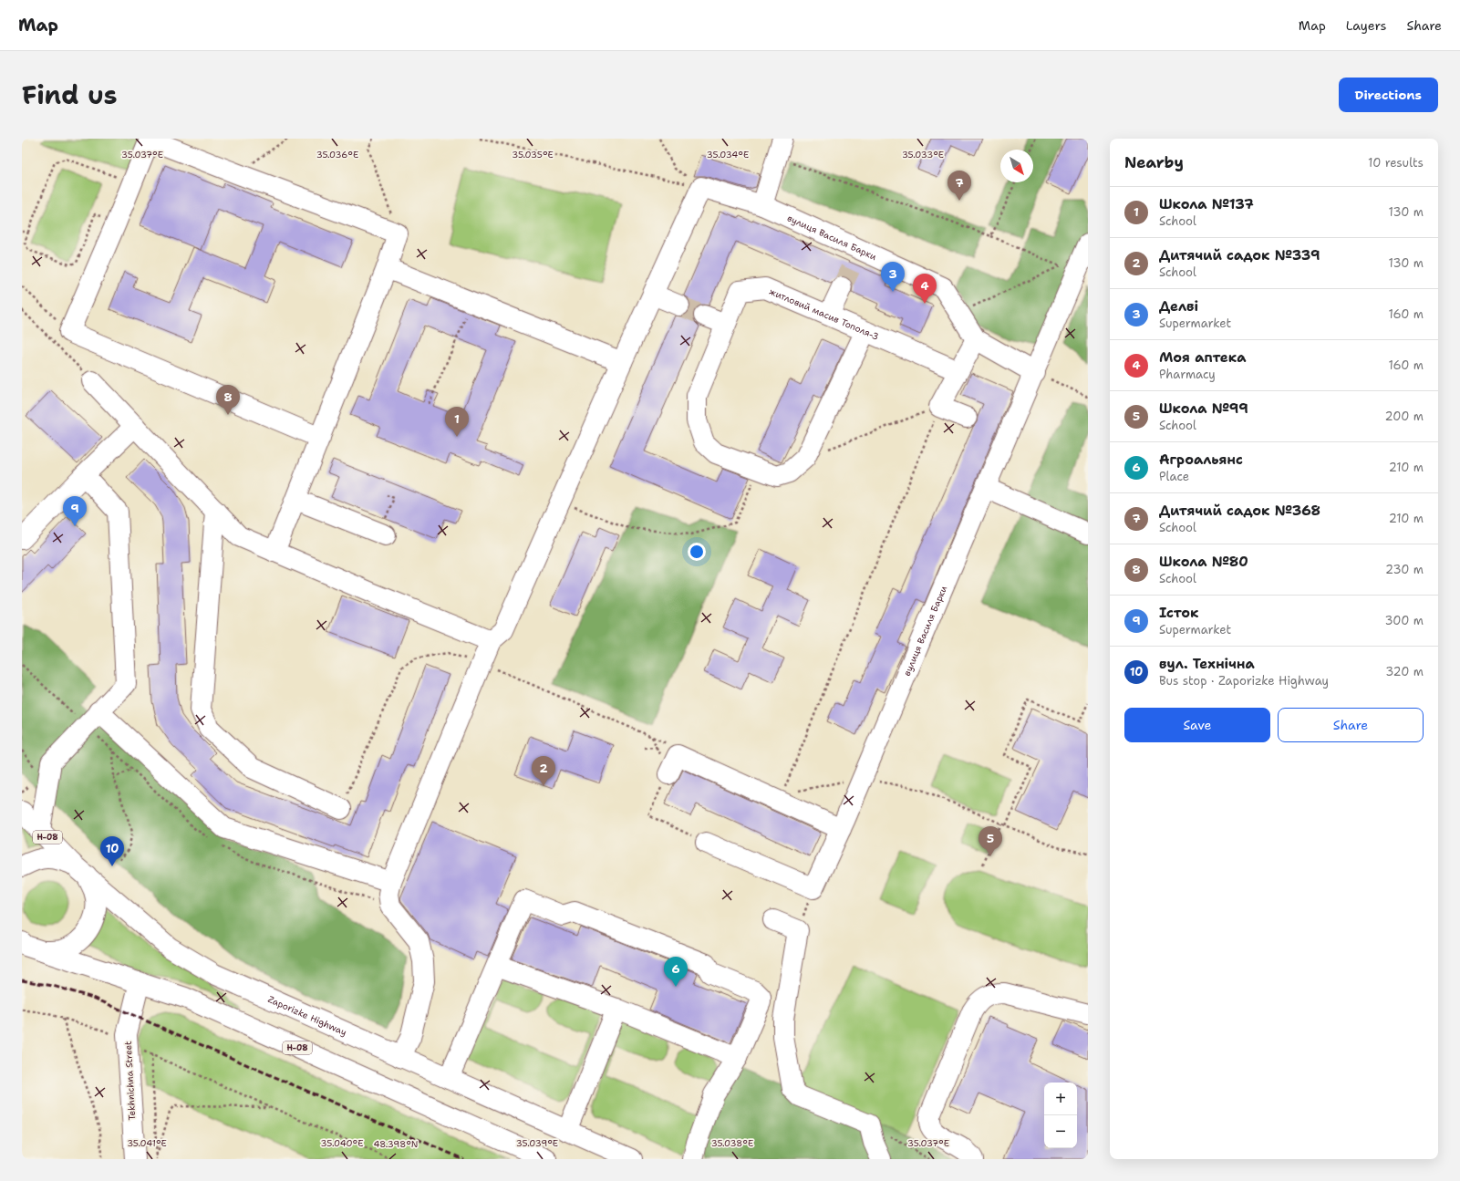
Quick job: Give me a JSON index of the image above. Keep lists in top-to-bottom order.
{
  "streets": {
    "main road": [
      "вулиця Василя Барки",
      "житловий масив Тополя-3",
      "Н-08",
      "Zaporizke Highway",
      "Tekhnichna Street"
    ]
  },
  "crossings": [
    ["Н-08", "Zaporizke Highway"],
    ["Н-08", "Tekhnichna Street"]
  ],
  "north": "bottom right",
  "page": {
    "header": "Map",
    "nav": ["Map", "Layers", "Share"],
    "title": "Find us",
    "buttons": [
      "Directions",
      ["Save", "Share"]
    ],
    "heading": ["Nearby", "10 results"],
    "pins": [
      "7",
      "3",
      "4",
      "8",
      "1",
      "9",
      "2",
      "5",
      "10",
      "6"
    ],
    "list": [
      {
        "mark": "1",
        "name": "Школа №137",
        "note": "School",
        "value": "130 m"
      },
      {
        "mark": "2",
        "name": "Дитячий садок №339",
        "note": "School",
        "value": "130 m"
      },
      {
        "mark": "3",
        "name": "Делві",
        "note": "Supermarket",
        "value": "160 m"
      },
      {
        "mark": "4",
        "name": "Моя аптека",
        "note": "Pharmacy",
        "value": "160 m"
      },
      {
        "mark": "5",
        "name": "Школа №99",
        "note": "School",
        "value": "200 m"
      },
      {
        "mark": "6",
        "name": "Агроальянс",
        "note": "Place",
        "value": "210 m"
      },
      {
        "mark": "7",
        "name": "Дитячий садок №368",
        "note": "School",
        "value": "210 m"
      },
      {
        "mark": "8",
        "name": "Школа №80",
        "note": "School",
        "value": "230 m"
      },
      {
        "mark": "9",
        "name": "Істок",
        "note": "Supermarket",
        "value": "300 m"
      },
      {
        "mark": "10",
        "name": "вул. Технічна",
        "note": "Bus stop · Zaporizke Highway",
        "value": "320 m"
      }
    ],
    "map_buttons": ["+", "−"]
  },
  "coordinates": [
    "35.037°E",
    "35.036°E",
    "35.035°E",
    "35.034°E",
    "35.033°E",
    "35.041°E",
    "35.040°E",
    "35.039°E",
    "35.038°E",
    "48.398°N"
  ]
}
